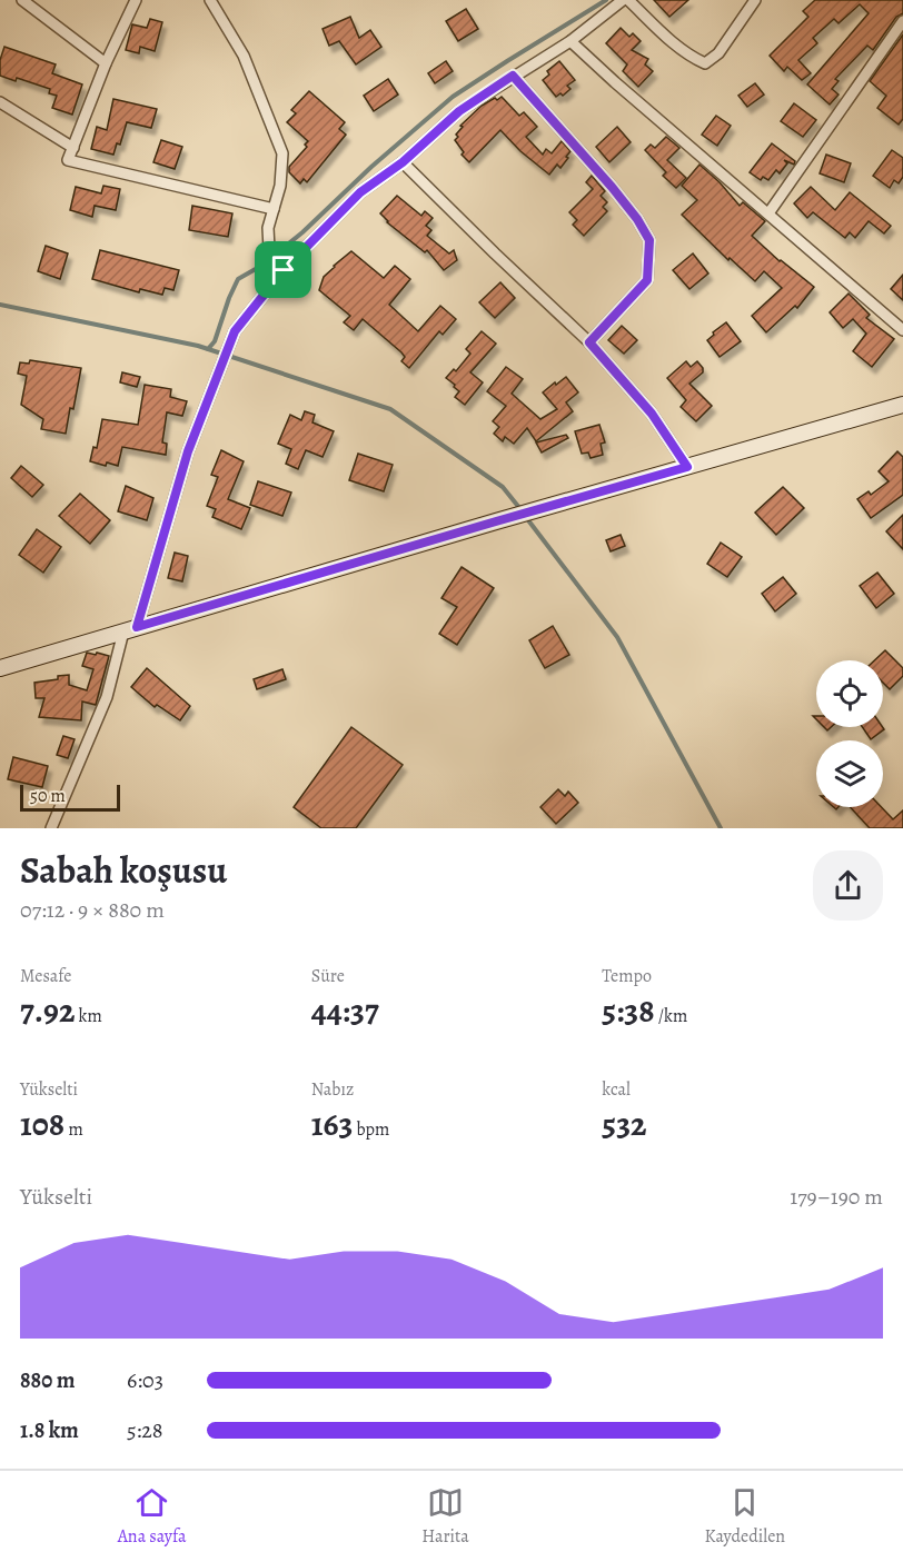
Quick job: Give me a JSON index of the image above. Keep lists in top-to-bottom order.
{
  "scale_bar": "50 m",
  "page": {
    "scale": "50 m",
    "heading": ["Sabah koşusu", "07:12 · 9 × 880 m"],
    "stats": [
      ["Mesafe", "7.92 km"],
      ["Süre", "44:37"],
      ["Tempo", "5:38 /km"],
      ["Yükselti", "108 m"],
      ["Nabız", "163 bpm"],
      ["kcal", "532"]
    ],
    "chart": ["Yükselti", "179–190 m"],
    "list": [
      {
        "name": "880 m",
        "note": "6:03"
      },
      {
        "name": "1.8 km",
        "note": "5:28"
      }
    ],
    "tabs": ["Ana sayfa", "Harita", "Kaydedilen"]
  }
}
